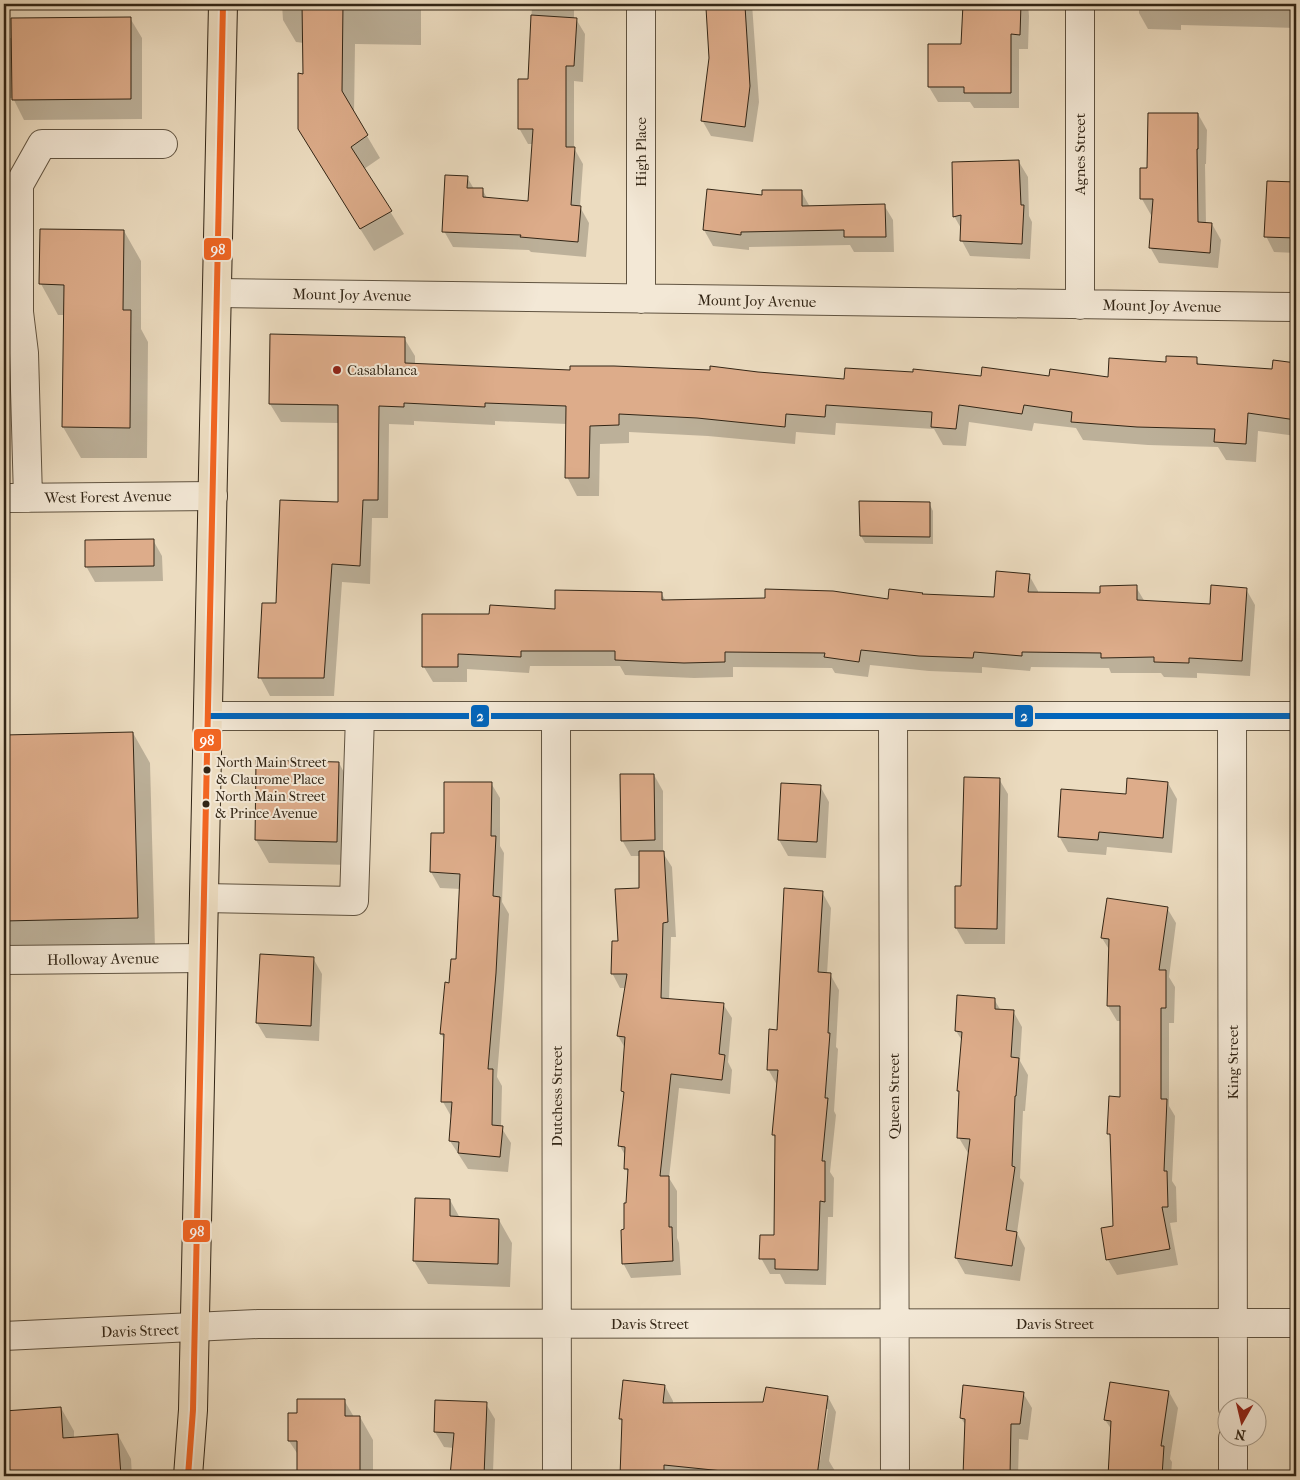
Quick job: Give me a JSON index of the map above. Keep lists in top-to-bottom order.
{
  "streets": {
    "street": [
      "High Place",
      "Agnes Street",
      "Mount Joy Avenue",
      "West Forest Avenue",
      "Holloway Avenue",
      "King Street",
      "Dutchess Street",
      "Queen Street",
      "Davis Street"
    ]
  },
  "crossings": [
    ["High Place", "Mount Joy Avenue"],
    ["Agnes Street", "Mount Joy Avenue"],
    ["King Street", "Davis Street"],
    ["Dutchess Street", "Davis Street"],
    ["Queen Street", "Davis Street"]
  ],
  "places": ["Casablanca", "North Main Street & Claurome Place", "North Main Street & Prince Avenue"],
  "lines": ["transit line 98", "transit line 2"],
  "north": "bottom"
}
